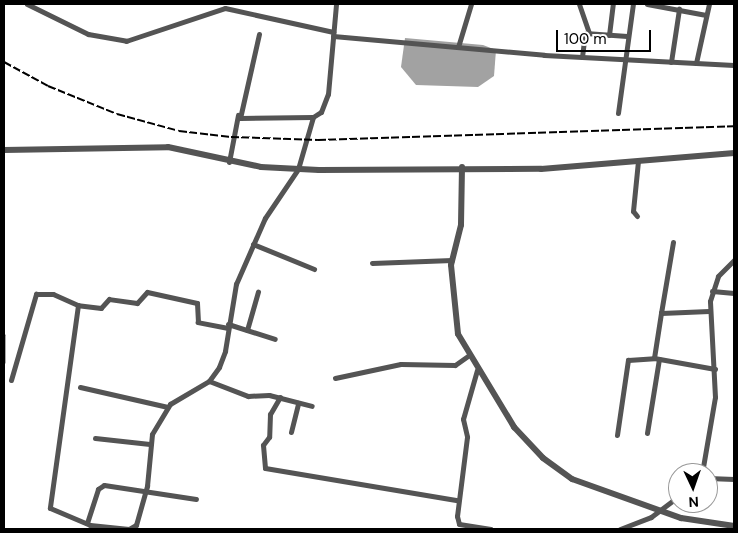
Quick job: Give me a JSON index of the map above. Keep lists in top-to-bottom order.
{
  "scale_bar": "100 m",
  "north": "bottom"
}
